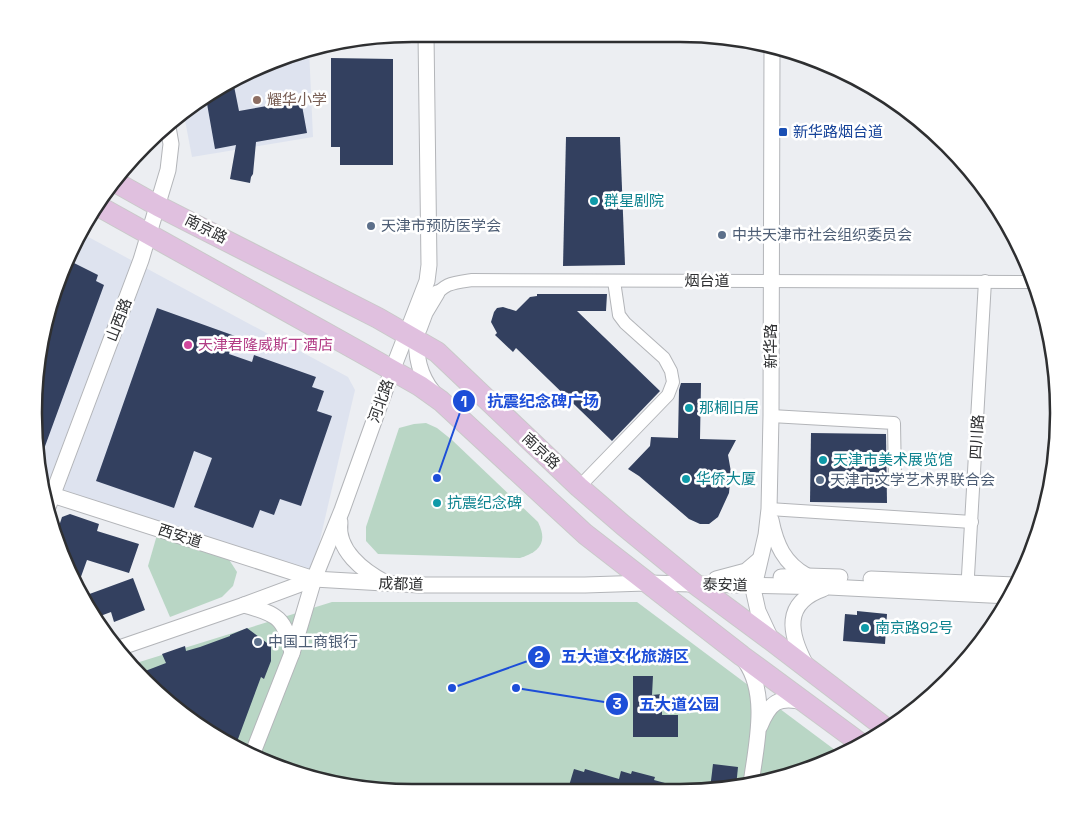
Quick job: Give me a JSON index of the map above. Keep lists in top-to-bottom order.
{
  "streets": {
    "main road": ["南京路"],
    "street": [
      "烟台道",
      "山西路",
      "新华路",
      "河北路",
      "四川路",
      "西安道",
      "成都道",
      "泰安道"
    ]
  },
  "crossings": [
    ["南京路", "山西路"],
    ["南京路", "新华路"],
    ["南京路", "河北路"],
    ["南京路", "成都道"],
    ["南京路", "泰安道"],
    ["烟台道", "新华路"],
    ["烟台道", "河北路"],
    ["烟台道", "四川路"],
    ["新华路", "泰安道"],
    ["河北路", "西安道"],
    ["河北路", "成都道"],
    ["四川路", "泰安道"],
    ["西安道", "成都道"],
    ["成都道", "泰安道"]
  ],
  "places": {
    "other": [
      "耀华小学",
      "群星剧院",
      "天津市预防医学会",
      "中共天津市社会组织委员会",
      "天津君隆威斯丁酒店",
      "那桐旧居",
      "天津市美术展览馆",
      "抗震纪念碑广场",
      "华侨大厦",
      "天津市文学艺术界联合会",
      "抗震纪念碑",
      "南京路92号",
      "中国工商银行",
      "五大道文化旅游区",
      "五大道公园"
    ],
    "transit": ["新华路烟台道"]
  }
}
